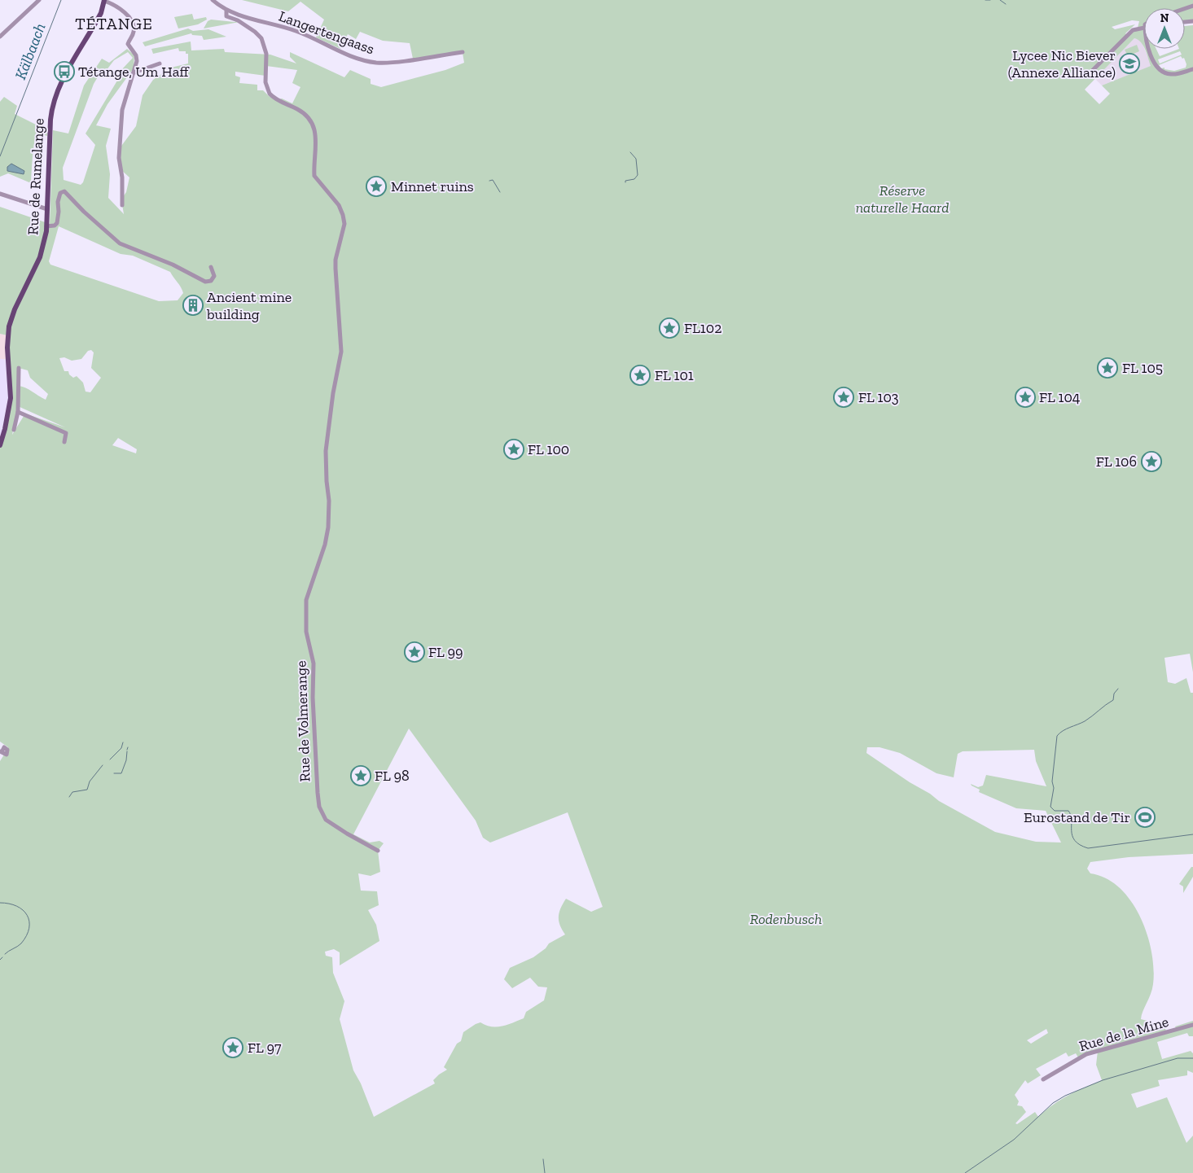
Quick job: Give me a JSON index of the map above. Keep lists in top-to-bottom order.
{
  "streets": {
    "main road": ["Rue de Rumelange"],
    "street": ["Langertengaass", "Rue de Volmerange", "Rue de la Mine"]
  },
  "crossings": [
    ["Langertengaass", "Rue de Volmerange"]
  ],
  "districts": ["TÉTANGE"],
  "water": ["Kälbaach"],
  "parks": ["Réserve naturelle Haard", "Rodenbusch"],
  "places": {
    "school or university": ["Lycee Nic Biever (Annexe Alliance)"],
    "bus stop": ["Tétange, Um Haff"],
    "place": [
      "Minnet ruins",
      "FL102",
      "FL 105",
      "FL 101",
      "FL 103",
      "FL 104",
      "FL 100",
      "FL 106",
      "FL 99",
      "FL 98",
      "FL 97"
    ],
    "building": ["Ancient mine building"],
    "sports": ["Eurostand de Tir"]
  },
  "north": "top"
}
